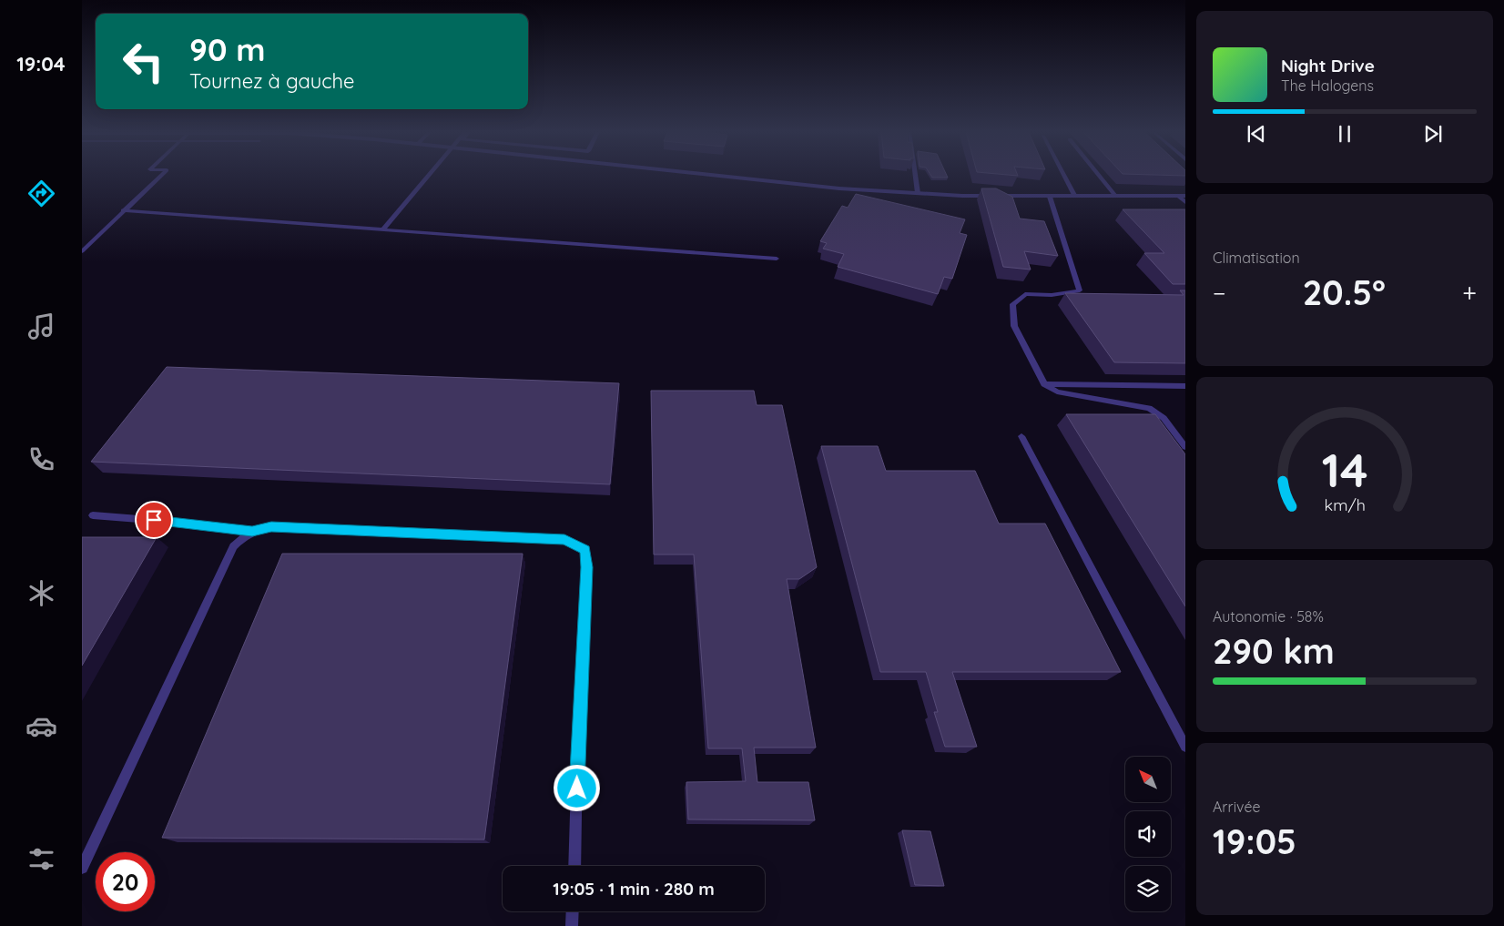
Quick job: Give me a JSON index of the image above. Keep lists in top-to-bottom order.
{
  "north": "top left",
  "page": {
    "tabs": "19:04",
    "turn": ["90 m", "Tournez à gauche"],
    "song": ["Night Drive", "The Halogens"],
    "tile": [
      "Climatisation",
      ["Autonomie · 58%", "290 km"],
      ["Arrivée", "19:05"]
    ],
    "heat": ["−", "20.5°", "+"],
    "limit": "20",
    "trip": "19:05 · 1 min · 280 m",
    "gauge": ["14", "km/h"]
  }
}
